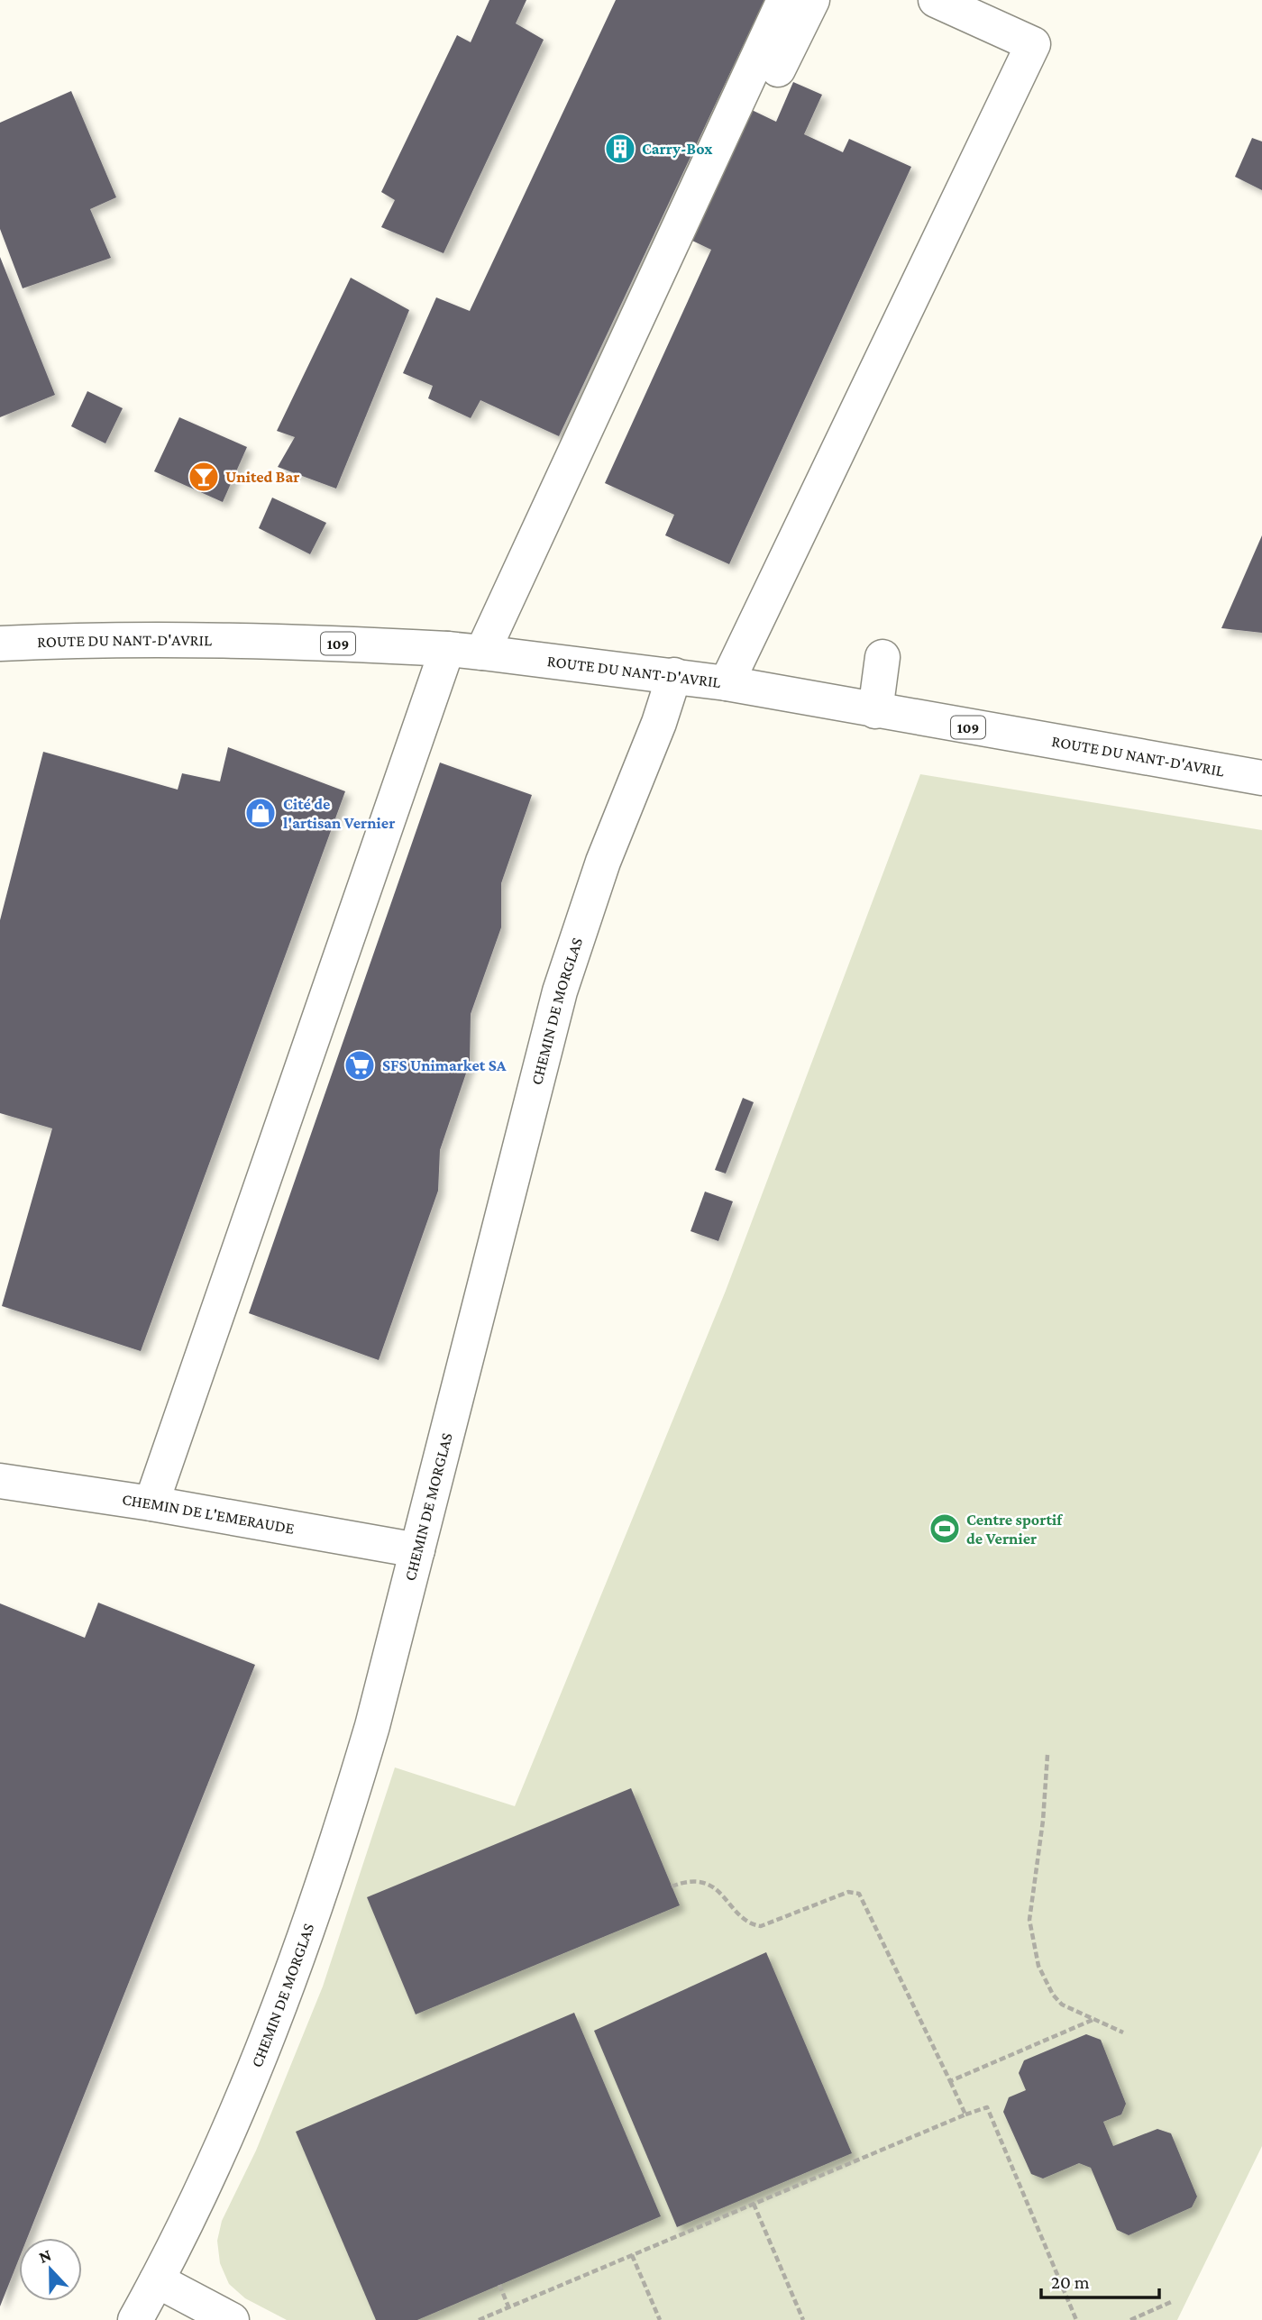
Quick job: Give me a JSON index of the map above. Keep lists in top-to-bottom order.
{
  "streets": {
    "street": [
      "ROUTE DU NANT-D'AVRIL",
      "109",
      "CHEMIN DE MORGLAS",
      "CHEMIN DE L'EMERAUDE"
    ]
  },
  "crossings": [
    ["ROUTE DU NANT-D'AVRIL", "CHEMIN DE MORGLAS"],
    ["CHEMIN DE MORGLAS", "CHEMIN DE L'EMERAUDE"]
  ],
  "places": {
    "building": ["Carry-Box"],
    "bar": ["United Bar"],
    "shop": ["Cité de l'artisan Vernier"],
    "supermarket": ["SFS Unimarket SA"],
    "sports": ["Centre sportif de Vernier"]
  },
  "scale_bar": "20 m",
  "north": "top"
}
